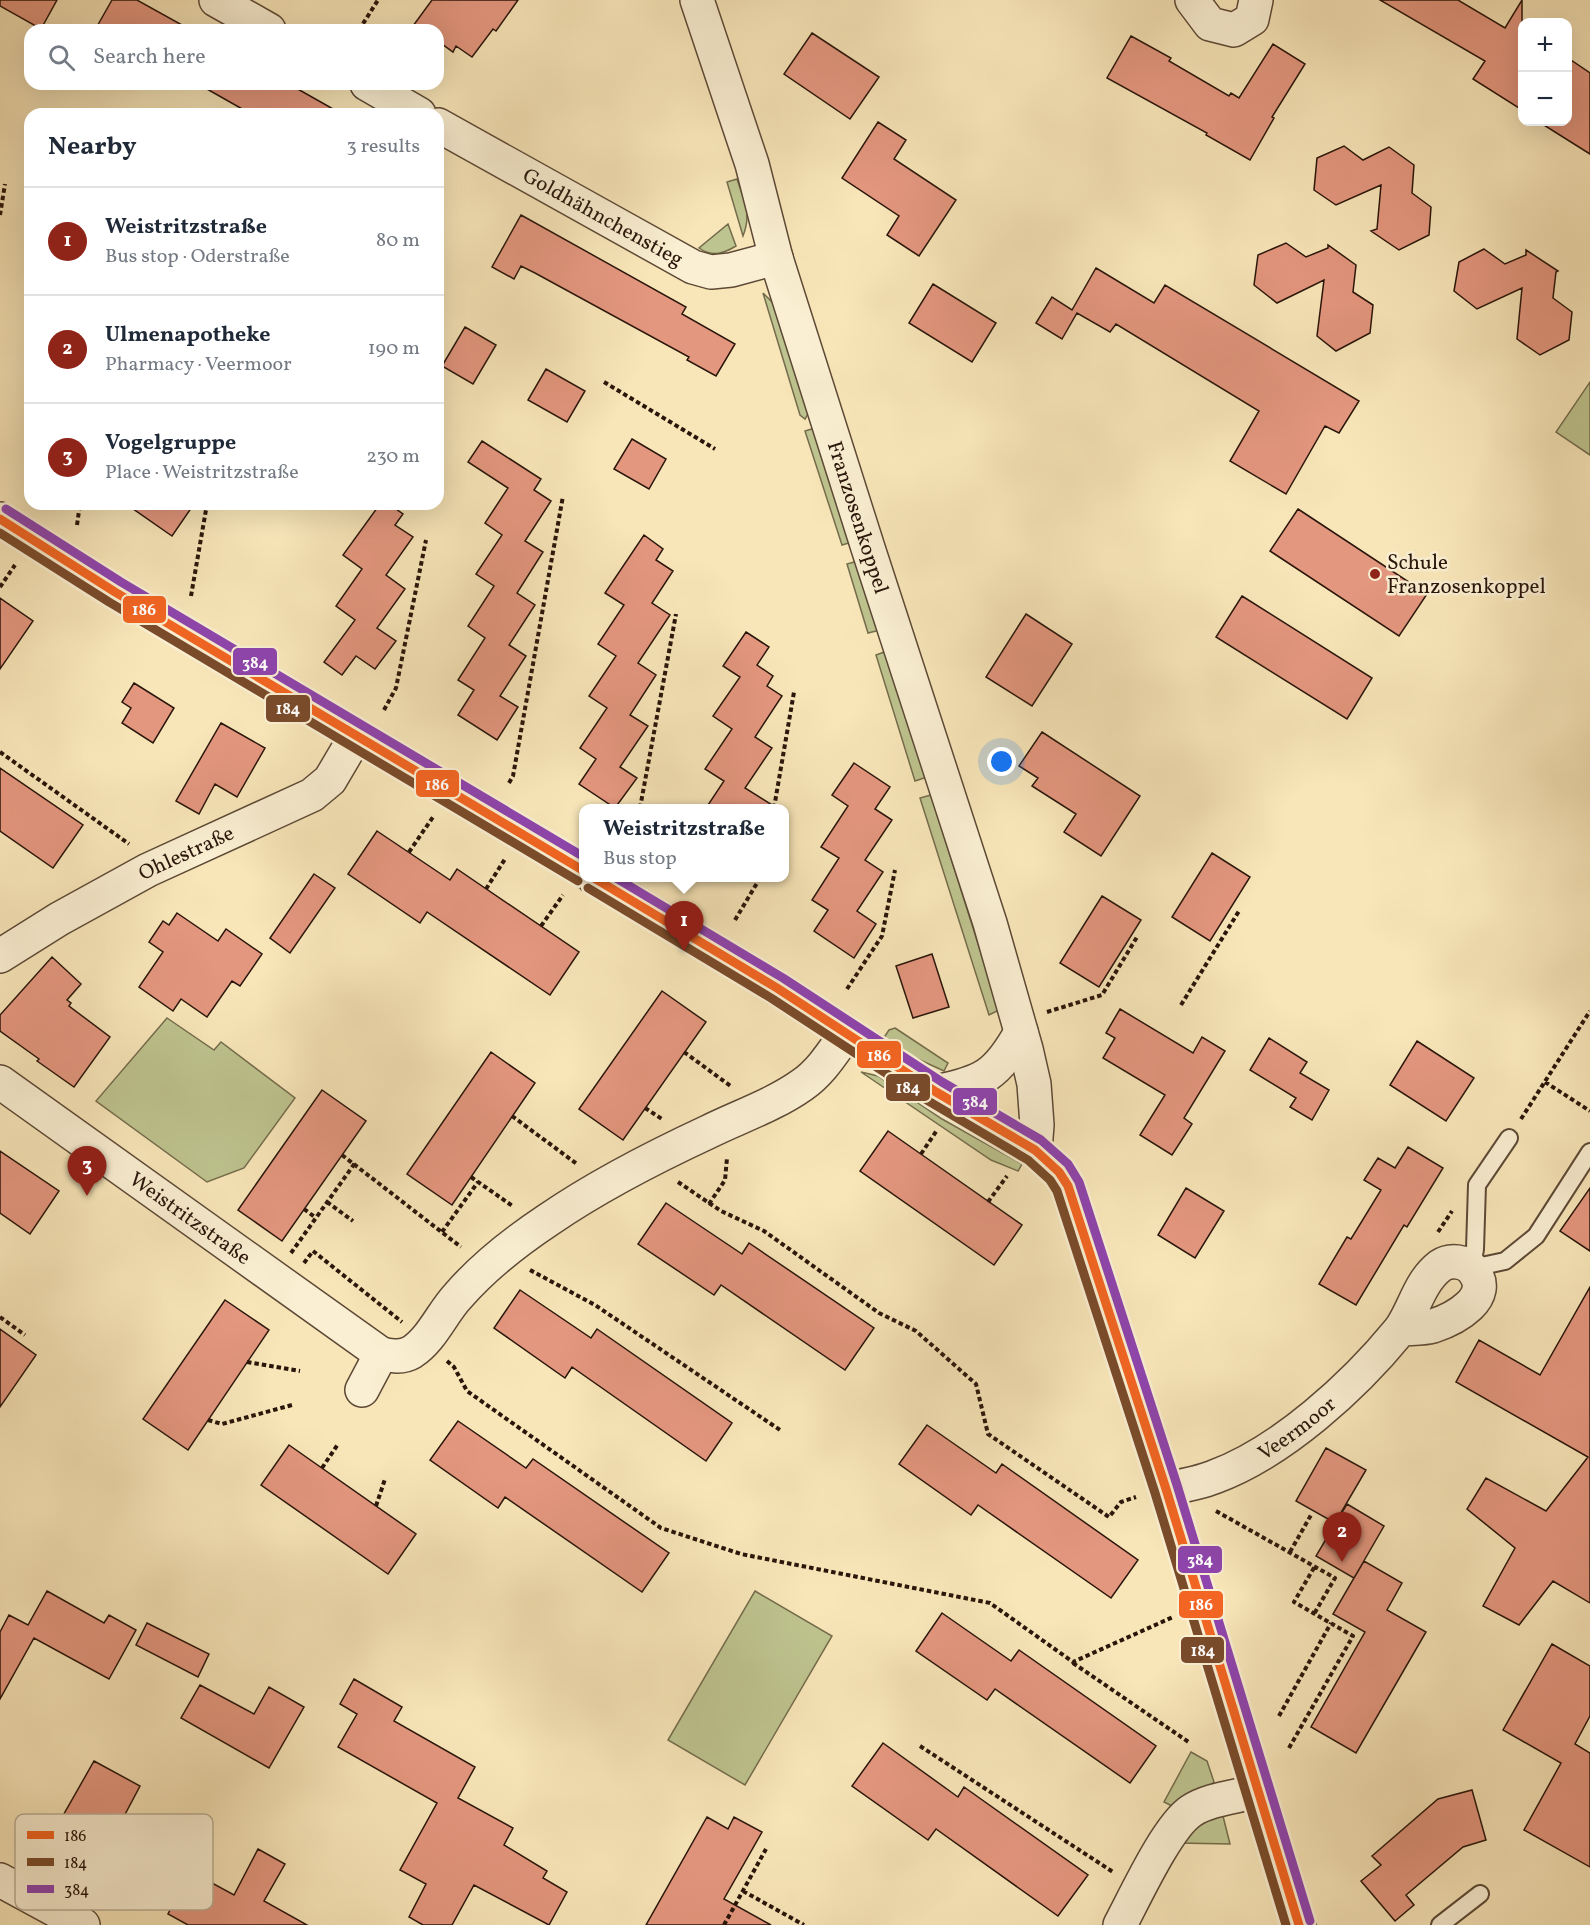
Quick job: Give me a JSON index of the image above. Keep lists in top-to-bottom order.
{
  "streets": {
    "street": [
      "Goldhähnchenstieg",
      "Franzosenkoppel",
      "Ohlestraße",
      "Weistritzstraße",
      "Veermoor"
    ]
  },
  "crossings": [
    ["Goldhähnchenstieg", "Franzosenkoppel"]
  ],
  "places": ["Schule Franzosenkoppel"],
  "lines": ["transit line 384", "transit line 186", "transit line 184"],
  "legend": ["186", "184", "384"],
  "page": {
    "map_buttons": ["+", "−"],
    "search": "Search here",
    "heading": ["Nearby", "3 results"],
    "list": [
      {
        "mark": "1",
        "name": "Weistritzstraße",
        "note": "Bus stop · Oderstraße",
        "value": "80 m"
      },
      {
        "mark": "2",
        "name": "Ulmenapotheke",
        "note": "Pharmacy · Veermoor",
        "value": "190 m"
      },
      {
        "mark": "3",
        "name": "Vogelgruppe",
        "note": "Place · Weistritzstraße",
        "value": "230 m"
      }
    ],
    "popup": ["Weistritzstraße", "Bus stop"],
    "pins": ["1", "3", "2"]
  }
}
